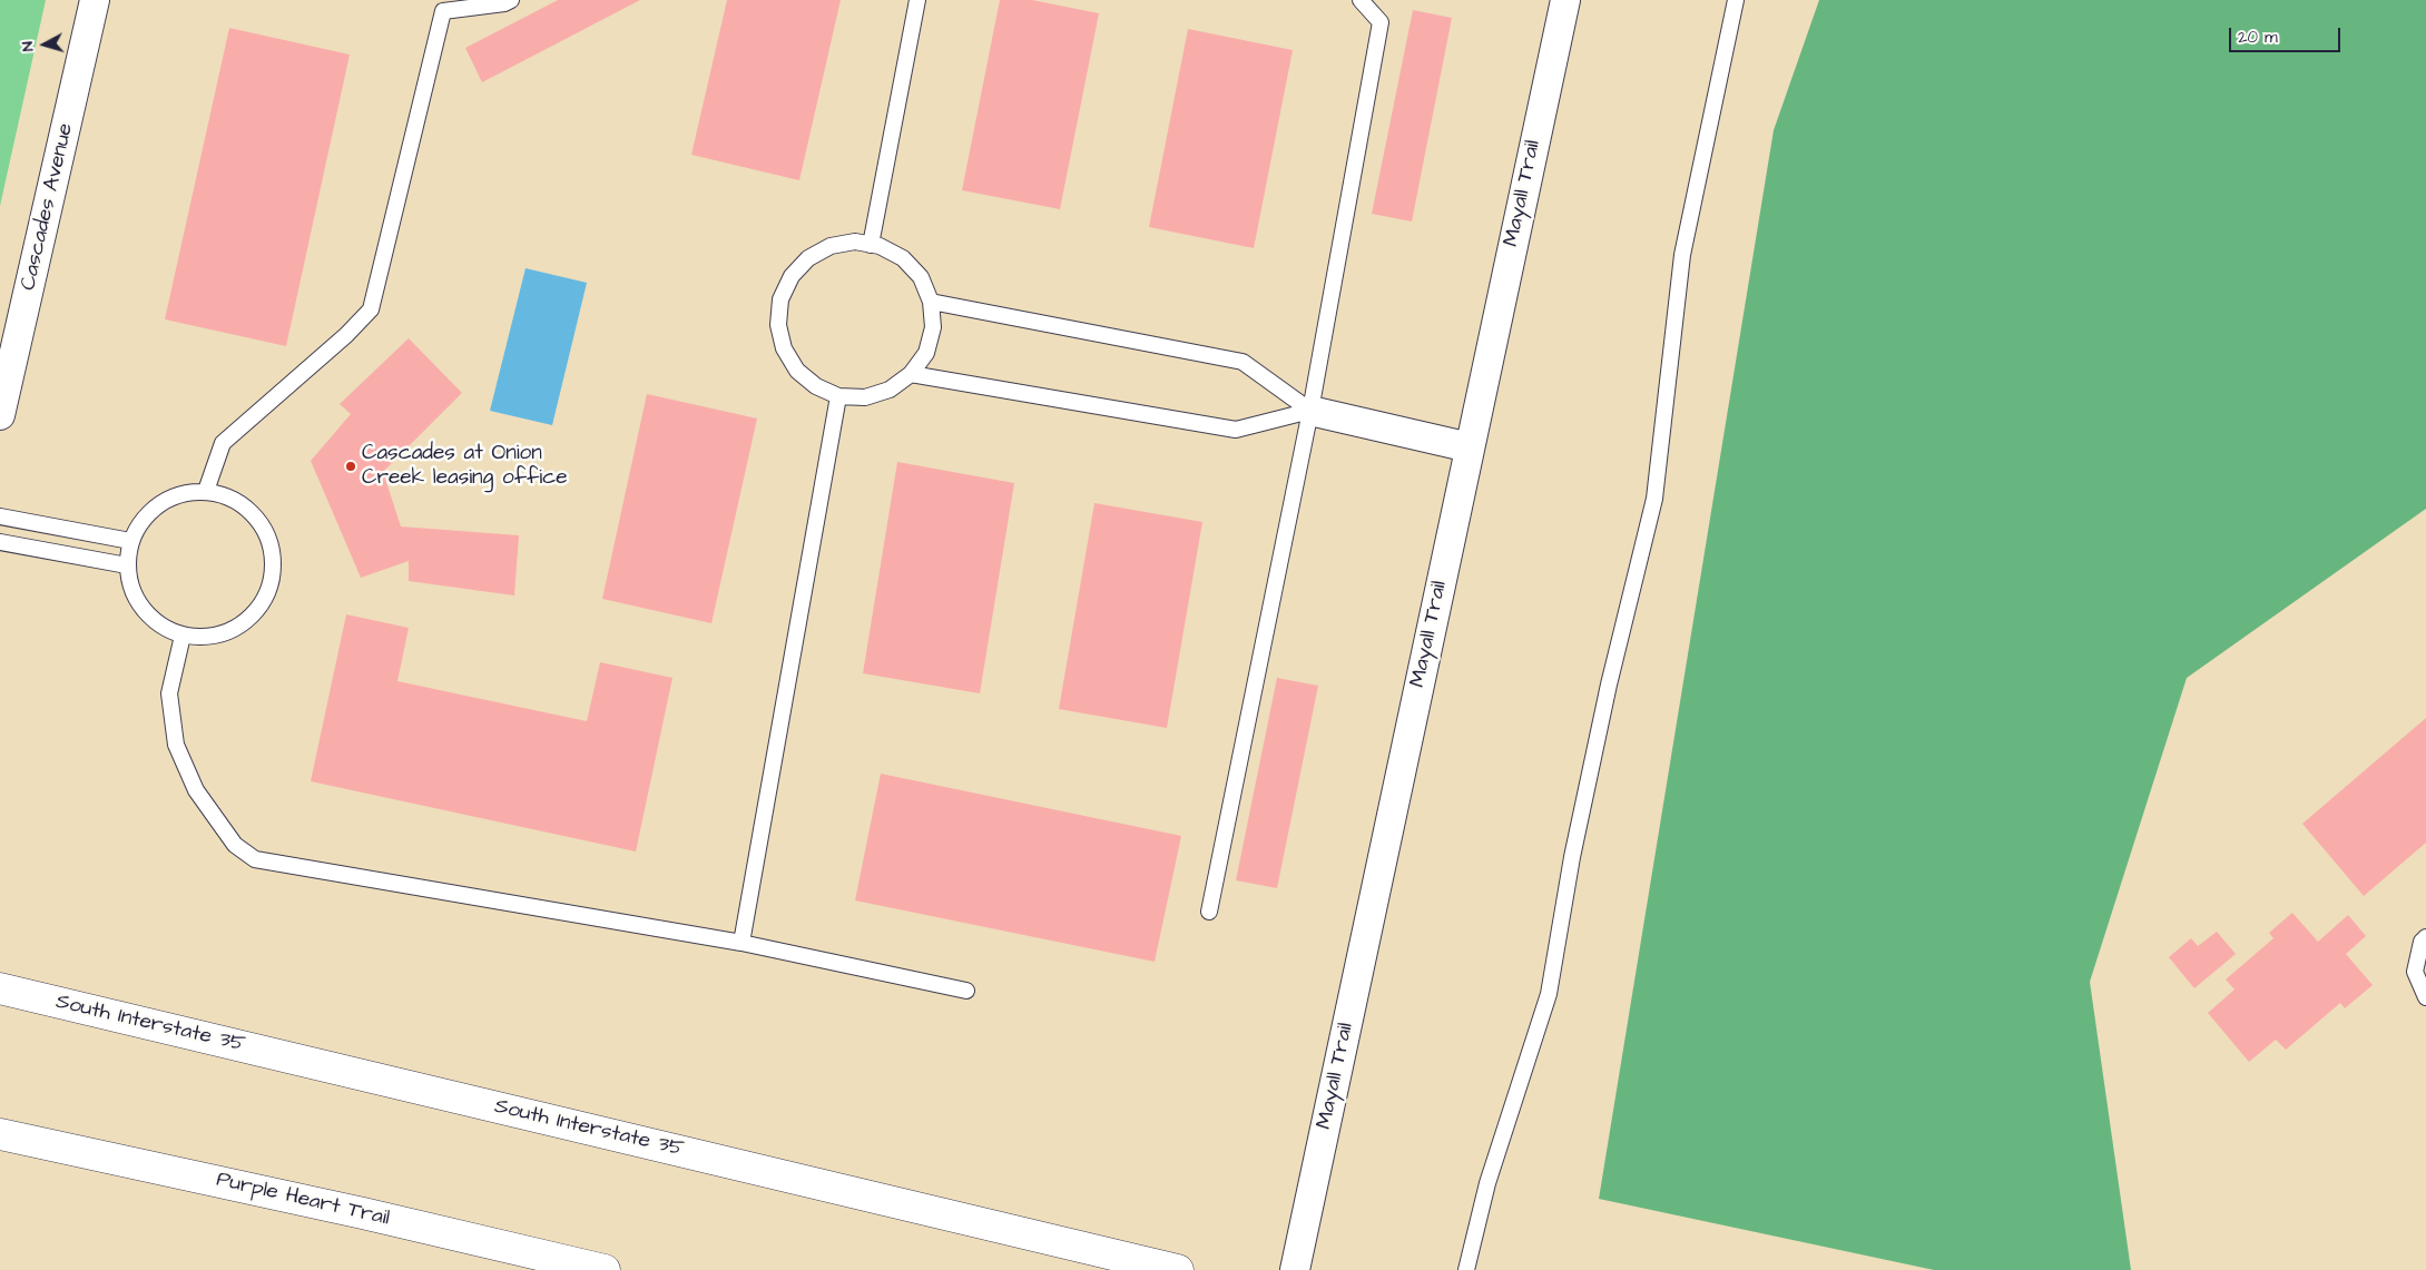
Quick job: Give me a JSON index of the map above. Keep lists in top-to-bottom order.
{
  "streets": {
    "main road": ["South Interstate 35", "Purple Heart Trail"],
    "street": ["Mayall Trail", "Cascades Avenue"]
  },
  "places": ["Cascades at Onion Creek leasing office"],
  "scale_bar": "20 m",
  "north": "left"
}
